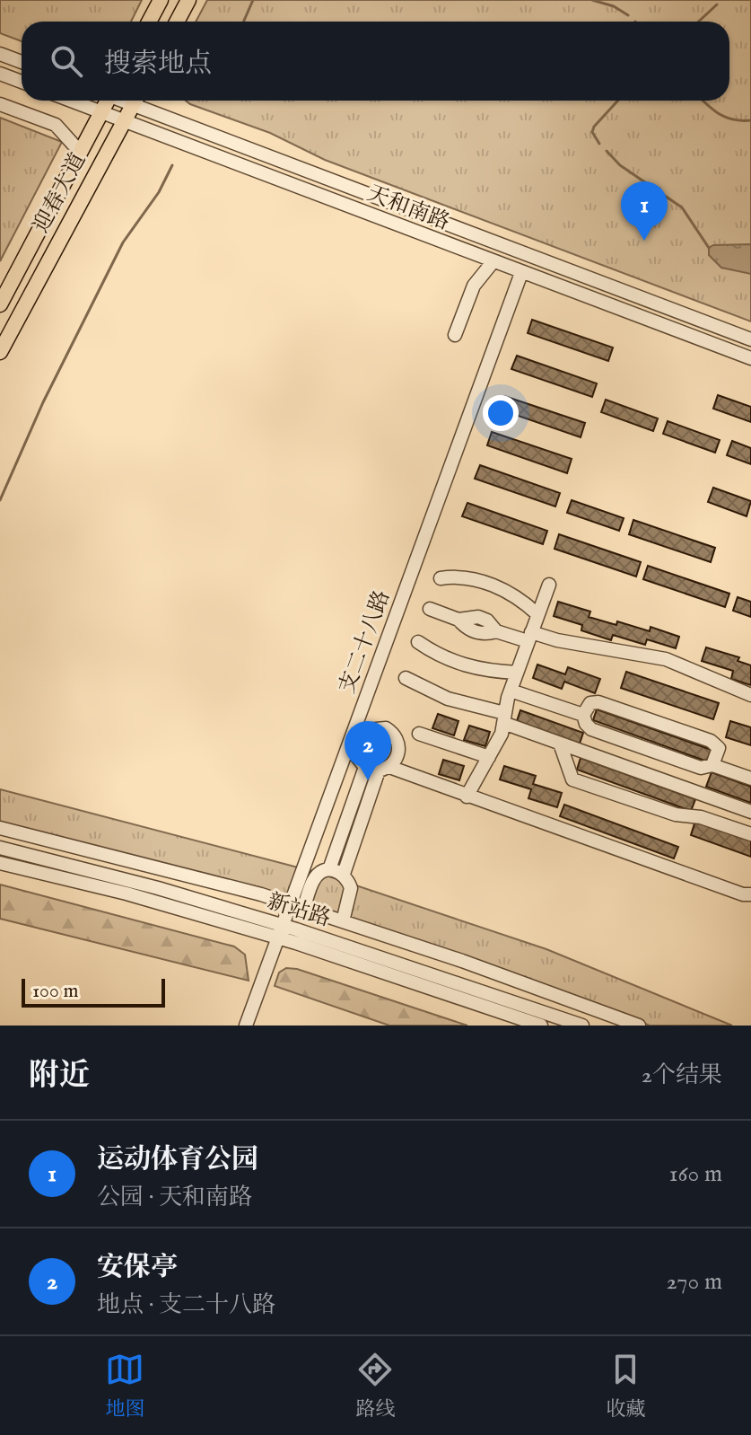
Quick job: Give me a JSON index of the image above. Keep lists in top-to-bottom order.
{
  "streets": {
    "main road": ["迎春大道"],
    "street": ["天和南路", "支二十八路", "新站路"]
  },
  "crossings": [
    ["迎春大道", "天和南路"],
    ["天和南路", "支二十八路"],
    ["支二十八路", "新站路"]
  ],
  "scale_bar": "100 m",
  "page": {
    "search": "搜索地点",
    "pins": ["1", "2"],
    "scale": "100 m",
    "heading": ["附近", "2个结果"],
    "list": [
      {
        "mark": "1",
        "name": "运动体育公园",
        "note": "公园 · 天和南路",
        "value": "160 m"
      },
      {
        "mark": "2",
        "name": "安保亭",
        "note": "地点 · 支二十八路",
        "value": "270 m"
      }
    ],
    "nav": ["地图", "路线", "收藏"]
  }
}
